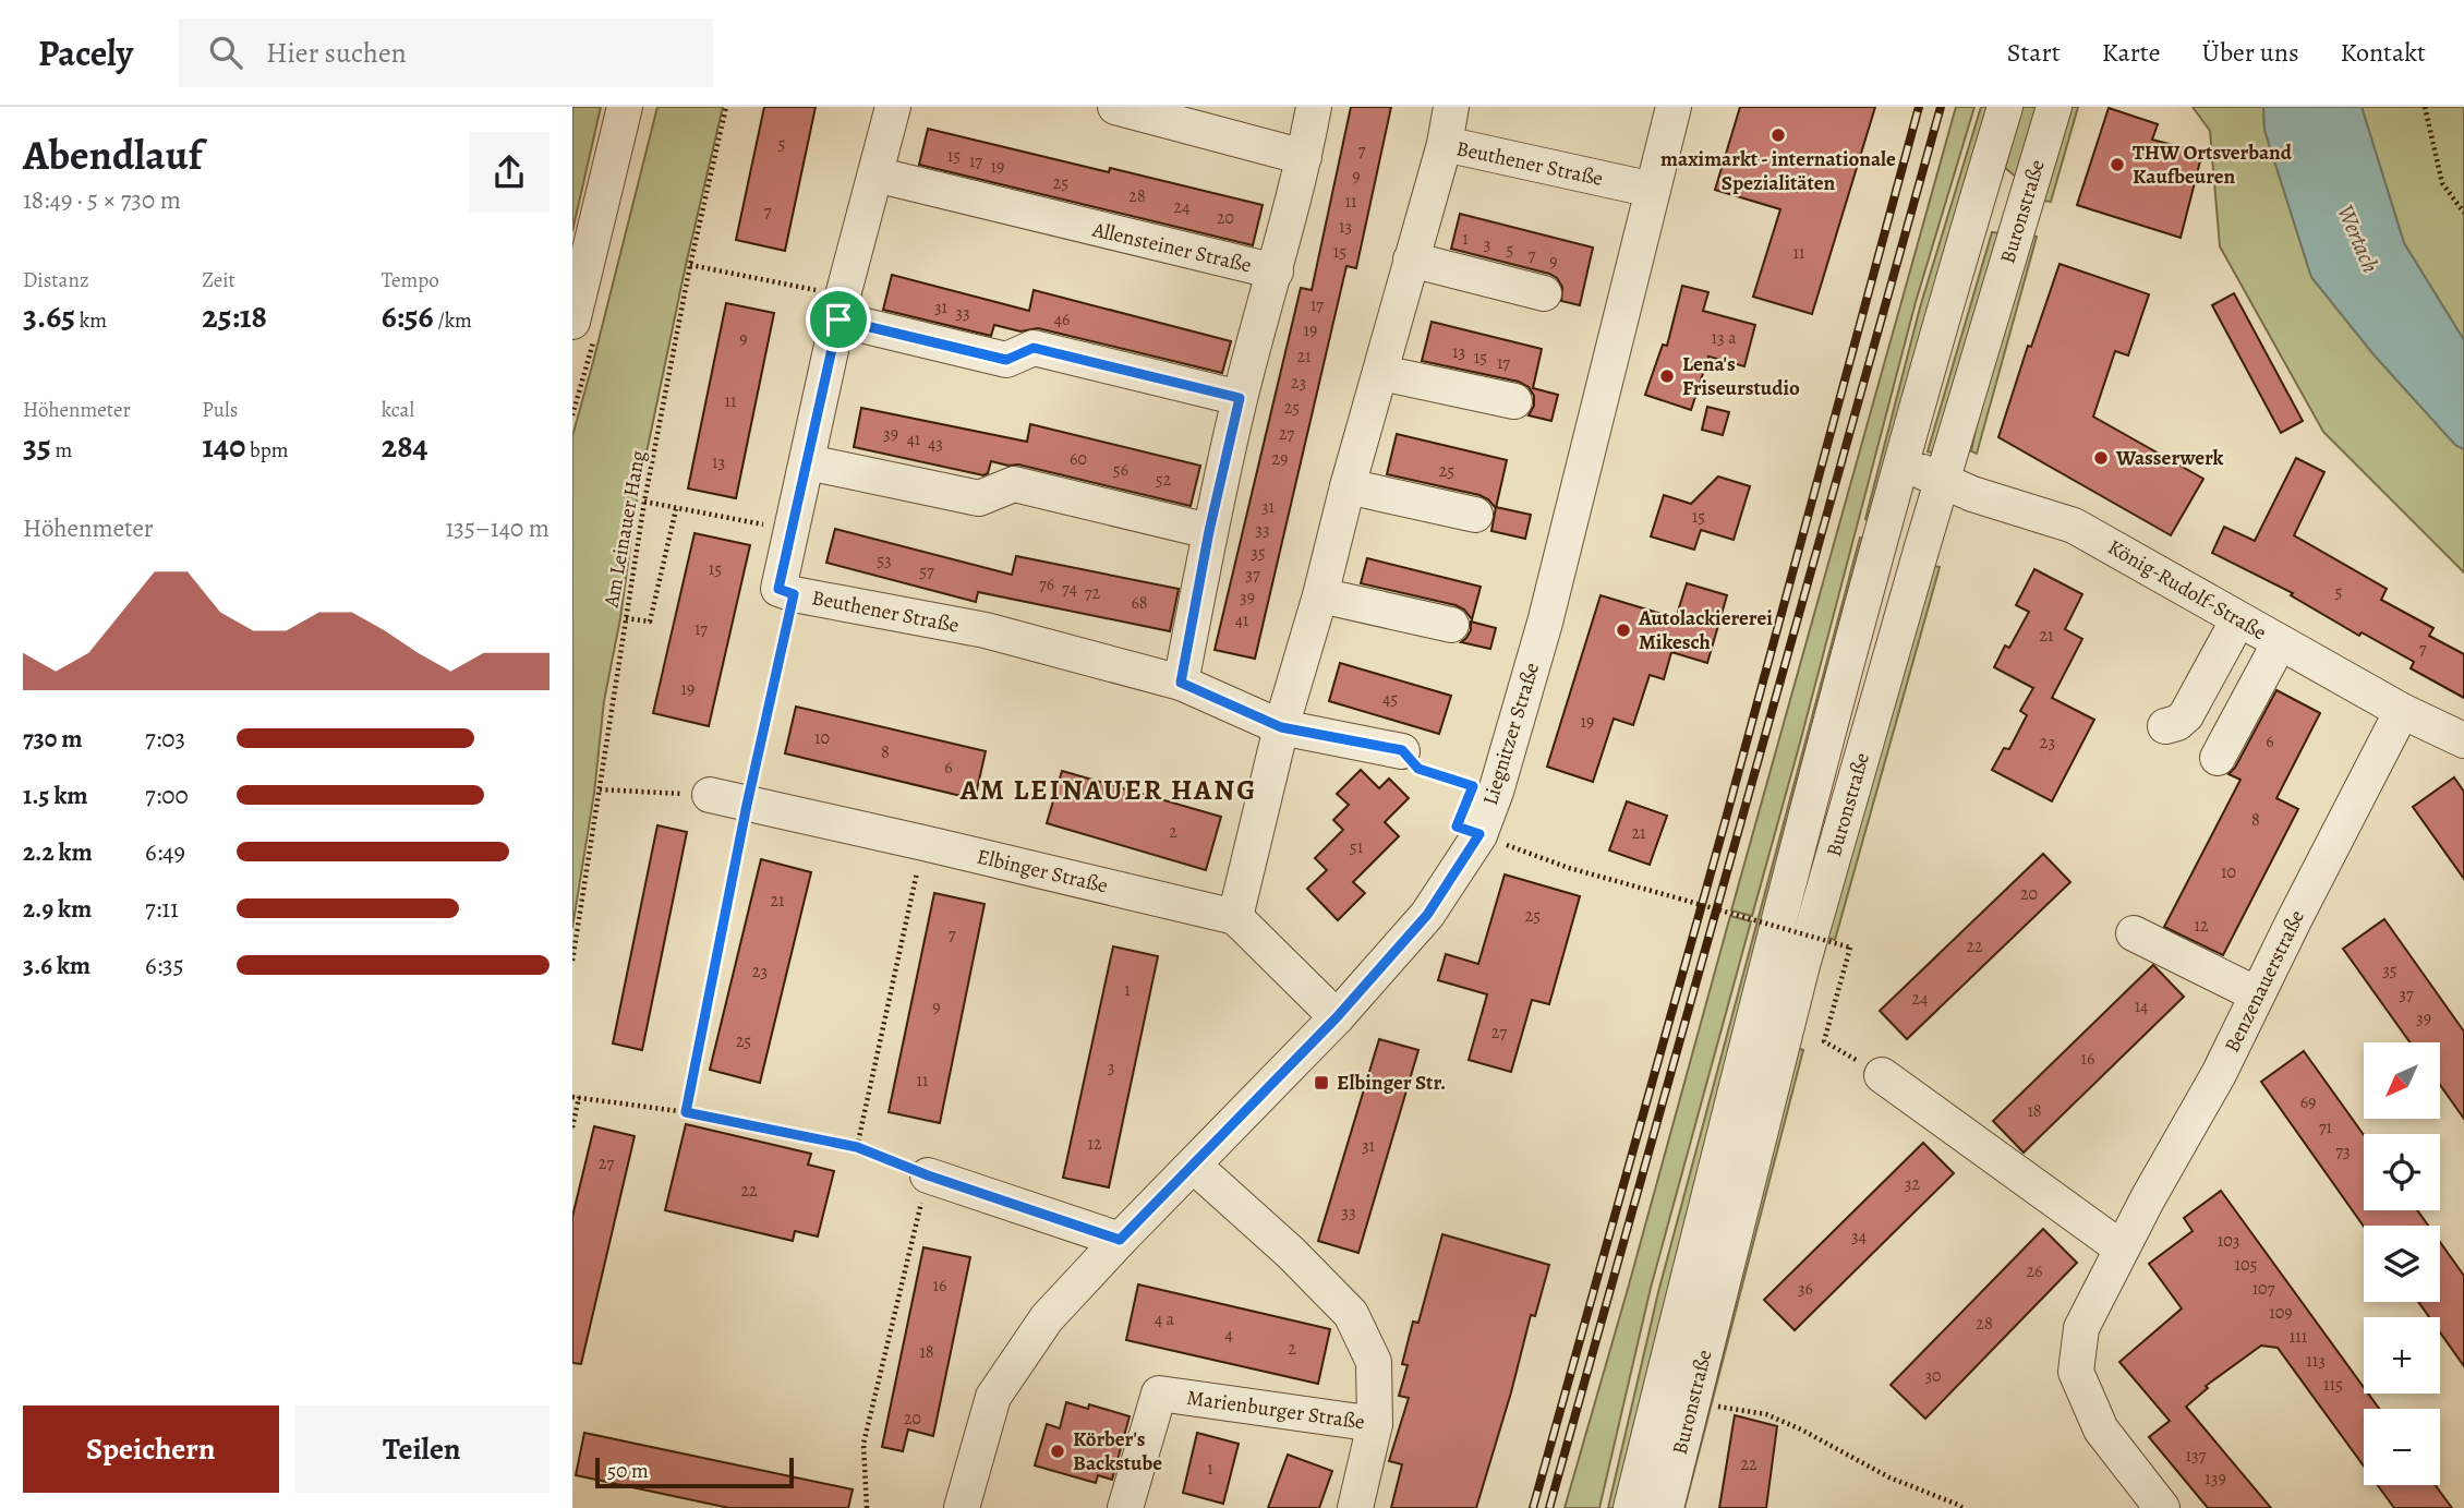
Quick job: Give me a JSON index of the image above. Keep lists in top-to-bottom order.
{
  "streets": {
    "street": [
      "Beuthener Straße",
      "Buronstraße",
      "Allensteiner Straße",
      "König-Rudolf-Straße",
      "Liegnitzer Straße",
      "Elbinger Straße",
      "Benzenauerstraße",
      "Marienburger Straße"
    ],
    "path": ["Am Leinauer Hang"]
  },
  "crossings": [
    ["Beuthener Straße", "Allensteiner Straße"],
    ["Beuthener Straße", "Liegnitzer Straße"],
    ["Buronstraße", "König-Rudolf-Straße"],
    ["König-Rudolf-Straße", "Benzenauerstraße"],
    ["Liegnitzer Straße", "Marienburger Straße"]
  ],
  "districts": ["AM LEINAUER HANG"],
  "water": ["Wertach"],
  "places": {
    "other": [
      "maximarkt - internationale Spezialitäten",
      "THW Ortsverband Kaufbeuren",
      "Lena's Friseurstudio",
      "Wasserwerk",
      "Autolackiererei Mikesch",
      "Körber's Backstube"
    ],
    "transit": ["Elbinger Str."]
  },
  "house_numbers": [
    "5",
    "7",
    "15",
    "17",
    "19",
    "9",
    "25",
    "28",
    "11",
    "24",
    "7",
    "20",
    "13",
    "1",
    "3",
    "5",
    "15",
    "11",
    "7",
    "9",
    "17",
    "31",
    "33",
    "46",
    "19",
    "13 a",
    "9",
    "13",
    "21",
    "15",
    "17",
    "23",
    "11",
    "25",
    "39",
    "27",
    "41",
    "43",
    "60",
    "29",
    "13",
    "56",
    "25",
    "52",
    "31",
    "15",
    "33",
    "35",
    "53",
    "15",
    "57",
    "37",
    "76",
    "74",
    "5",
    "72",
    "39",
    "68",
    "41",
    "17",
    "21",
    "7",
    "19",
    "45",
    "19",
    "10",
    "6",
    "23",
    "8",
    "6",
    "8",
    "2",
    "21",
    "51",
    "10",
    "20",
    "21",
    "25",
    "12",
    "7",
    "22",
    "35",
    "23",
    "1",
    "37",
    "24",
    "14",
    "9",
    "39",
    "27",
    "25",
    "16",
    "3",
    "11",
    "69",
    "18",
    "71",
    "12",
    "31",
    "73",
    "27",
    "32",
    "22",
    "33",
    "34",
    "103",
    "105",
    "26",
    "16",
    "36",
    "107",
    "109",
    "4 a",
    "28",
    "4",
    "111",
    "2",
    "18",
    "113",
    "30",
    "115",
    "20",
    "137",
    "22",
    "1",
    "139"
  ],
  "scale_bar": "50 m",
  "north": "bottom left",
  "page": {
    "header": "Pacely",
    "search": "Hier suchen",
    "nav": [
      "Start",
      "Karte",
      "Über uns",
      "Kontakt"
    ],
    "heading": ["Abendlauf", "18:49 · 5 × 730 m"],
    "stats": [
      ["Distanz", "3.65 km"],
      ["Zeit", "25:18"],
      ["Tempo", "6:56 /km"],
      ["Höhenmeter", "35 m"],
      ["Puls", "140 bpm"],
      ["kcal", "284"]
    ],
    "chart": ["Höhenmeter", "135–140 m"],
    "list": [
      {
        "name": "730 m",
        "note": "7:03"
      },
      {
        "name": "1.5 km",
        "note": "7:00"
      },
      {
        "name": "2.2 km",
        "note": "6:49"
      },
      {
        "name": "2.9 km",
        "note": "7:11"
      },
      {
        "name": "3.6 km",
        "note": "6:35"
      }
    ],
    "map_buttons": ["+", "−"],
    "buttons": ["Speichern", "Teilen"],
    "scale": "50 m"
  }
}
